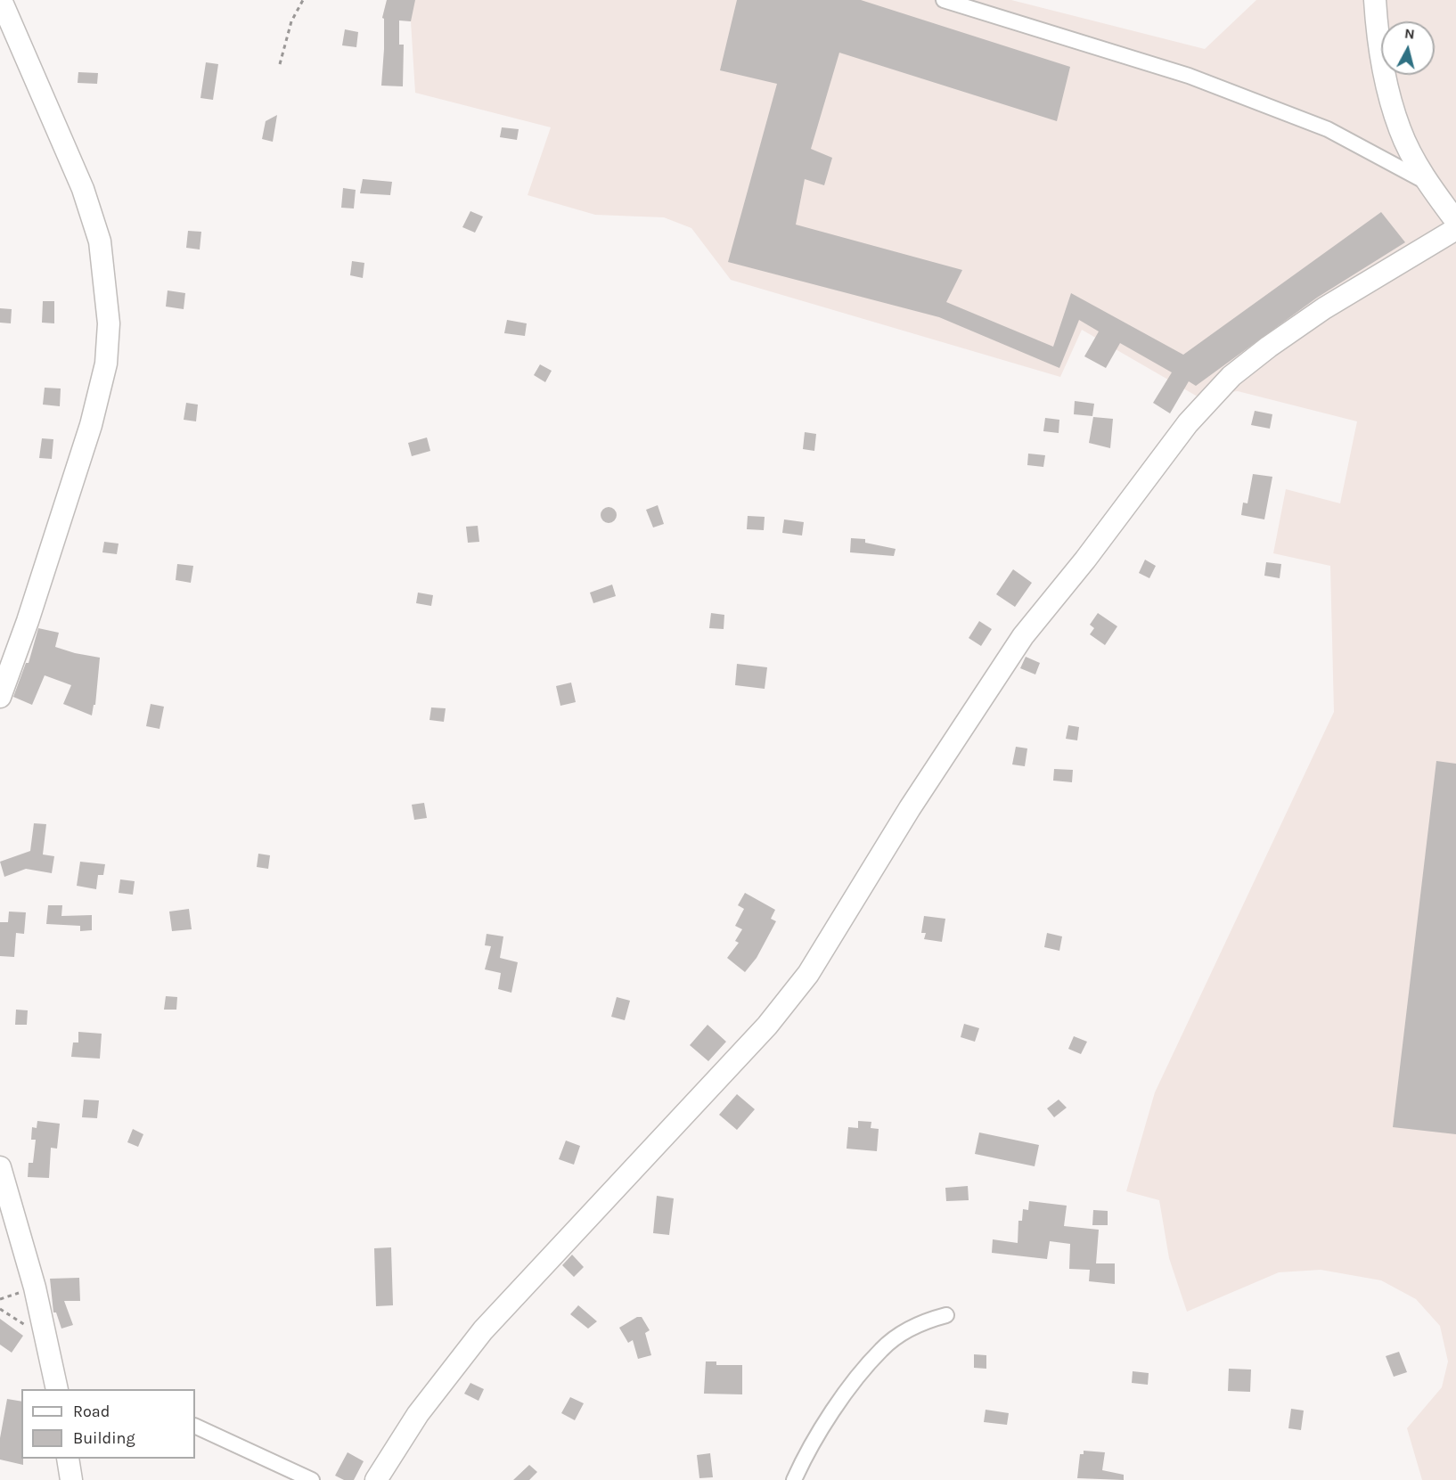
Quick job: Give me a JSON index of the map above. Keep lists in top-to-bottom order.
{
  "legend": ["Road", "Building"],
  "north": "top"
}
